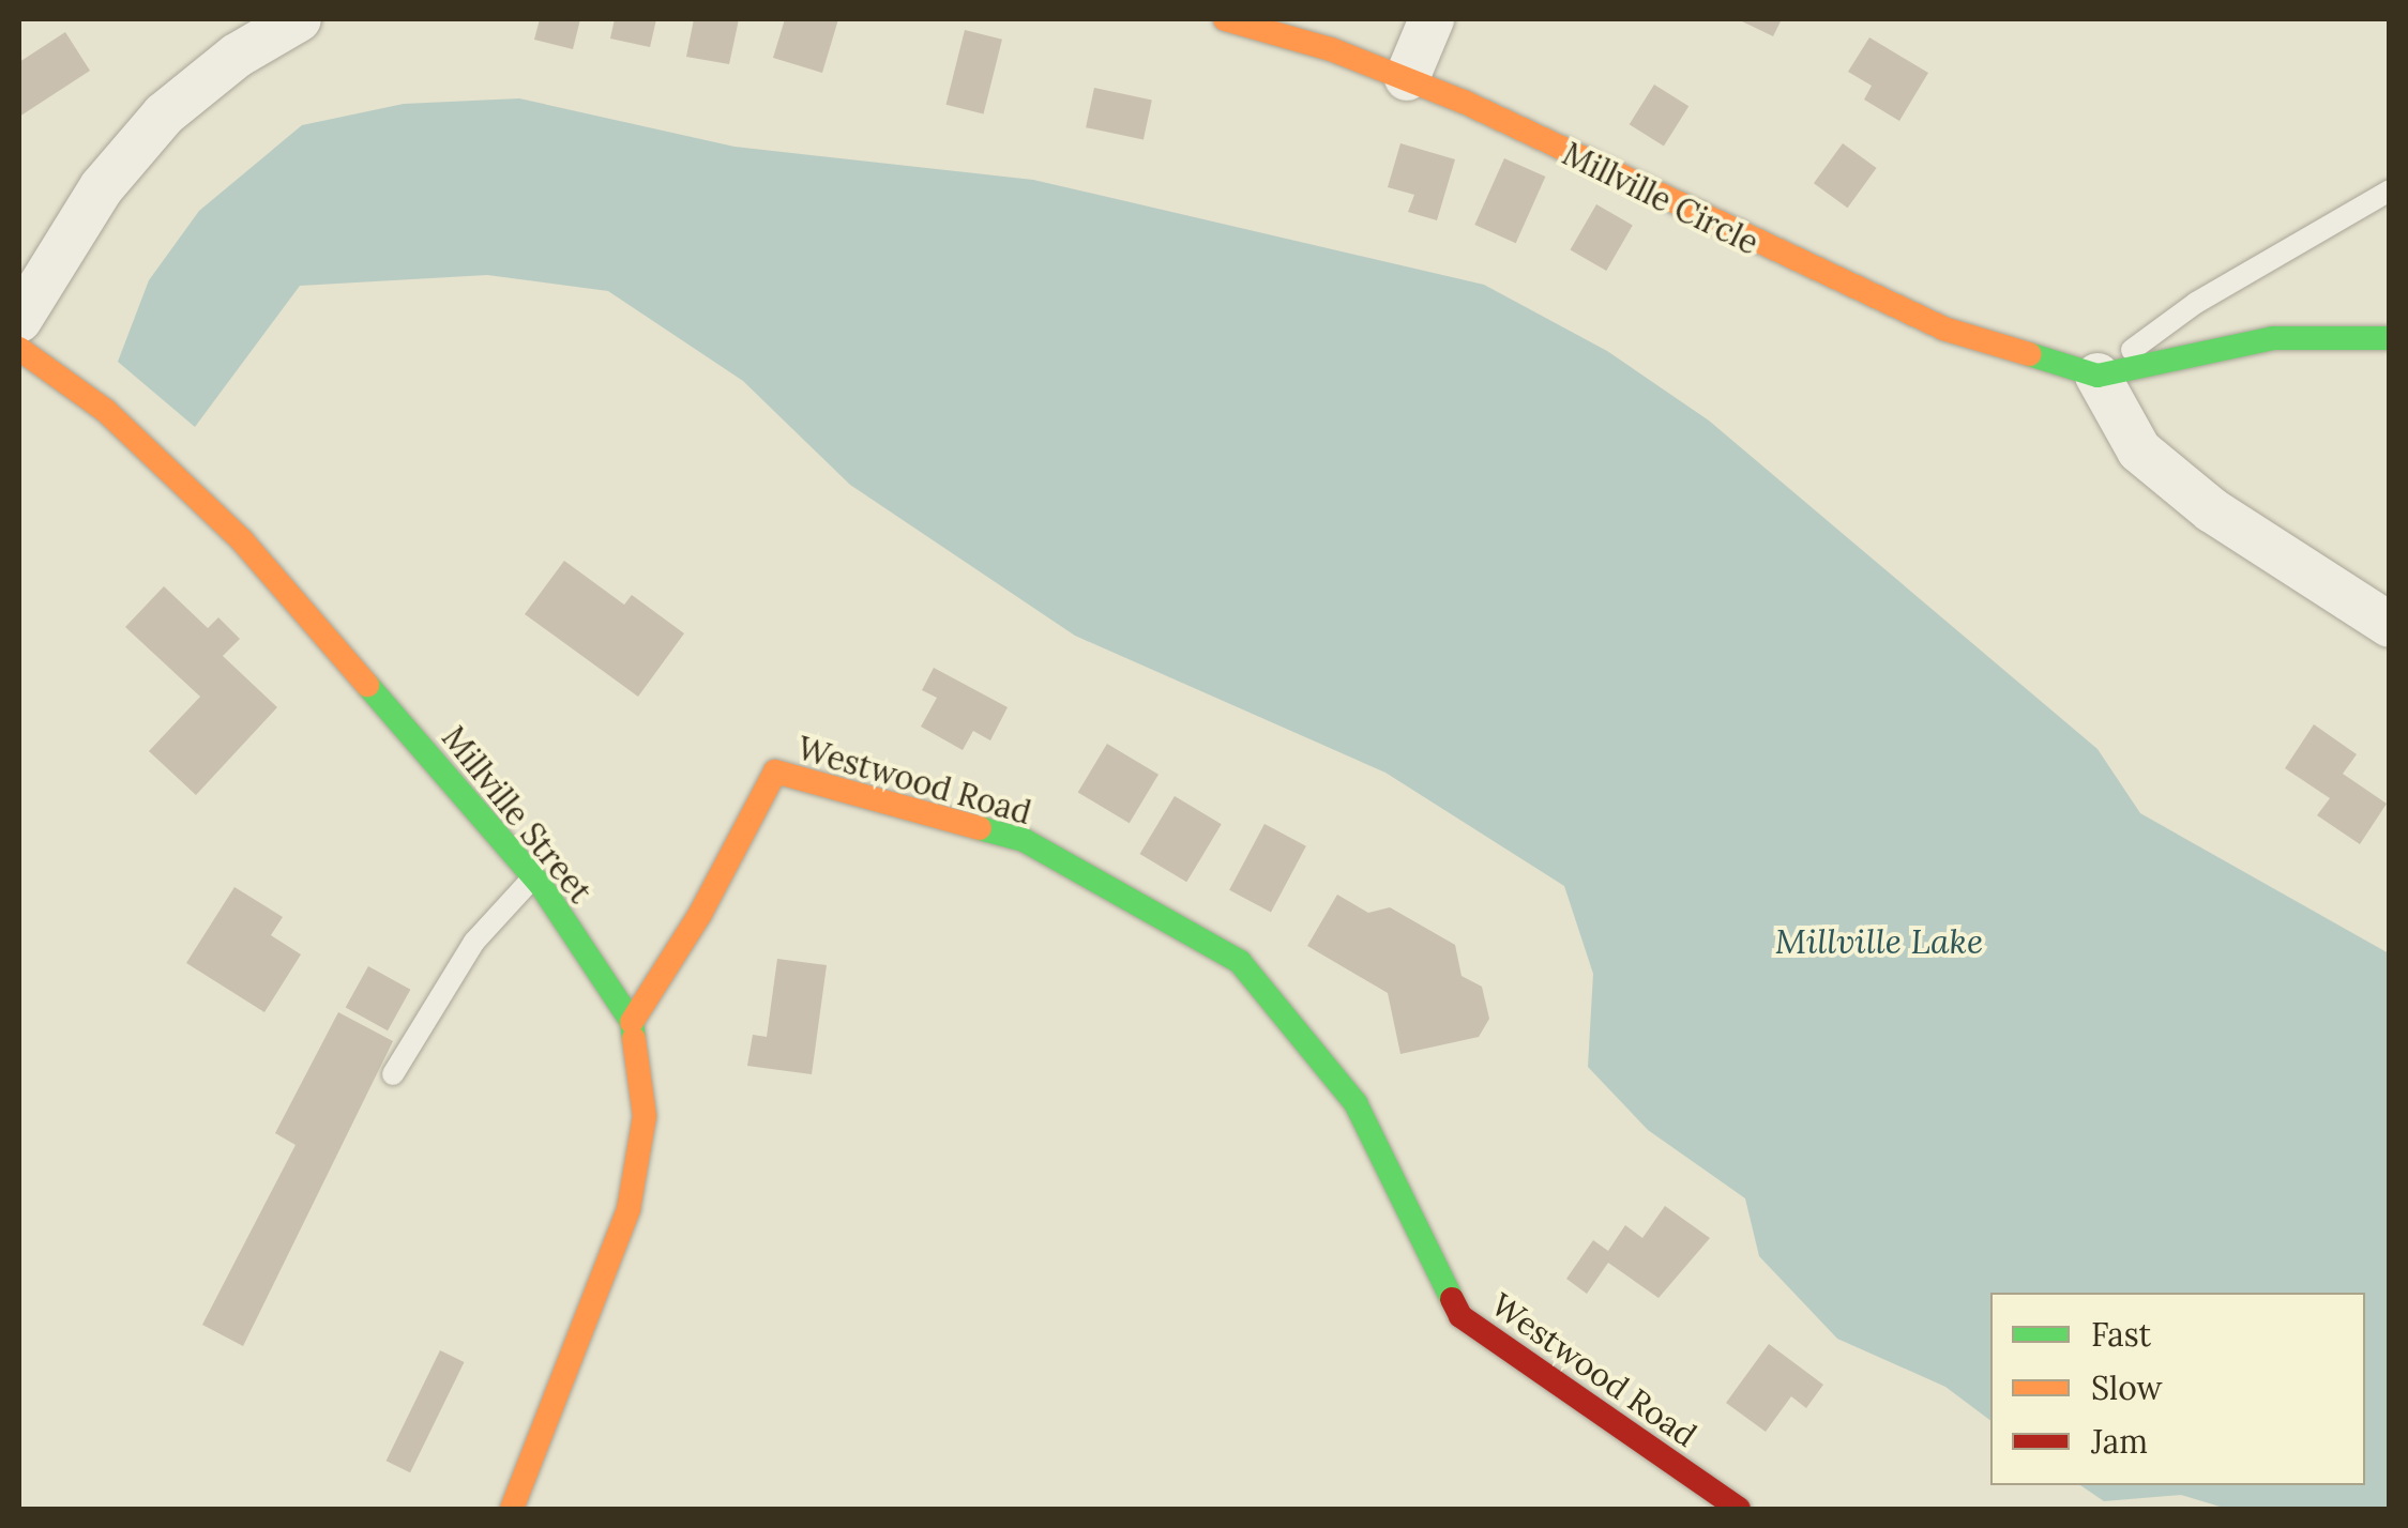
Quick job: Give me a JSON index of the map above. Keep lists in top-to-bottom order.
{
  "streets": {
    "street": ["Millville Circle", "Westwood Road", "Millville Street"]
  },
  "crossings": [
    ["Westwood Road", "Millville Street"]
  ],
  "water": ["Millville Lake"],
  "legend": ["Fast", "Slow", "Jam"]
}
